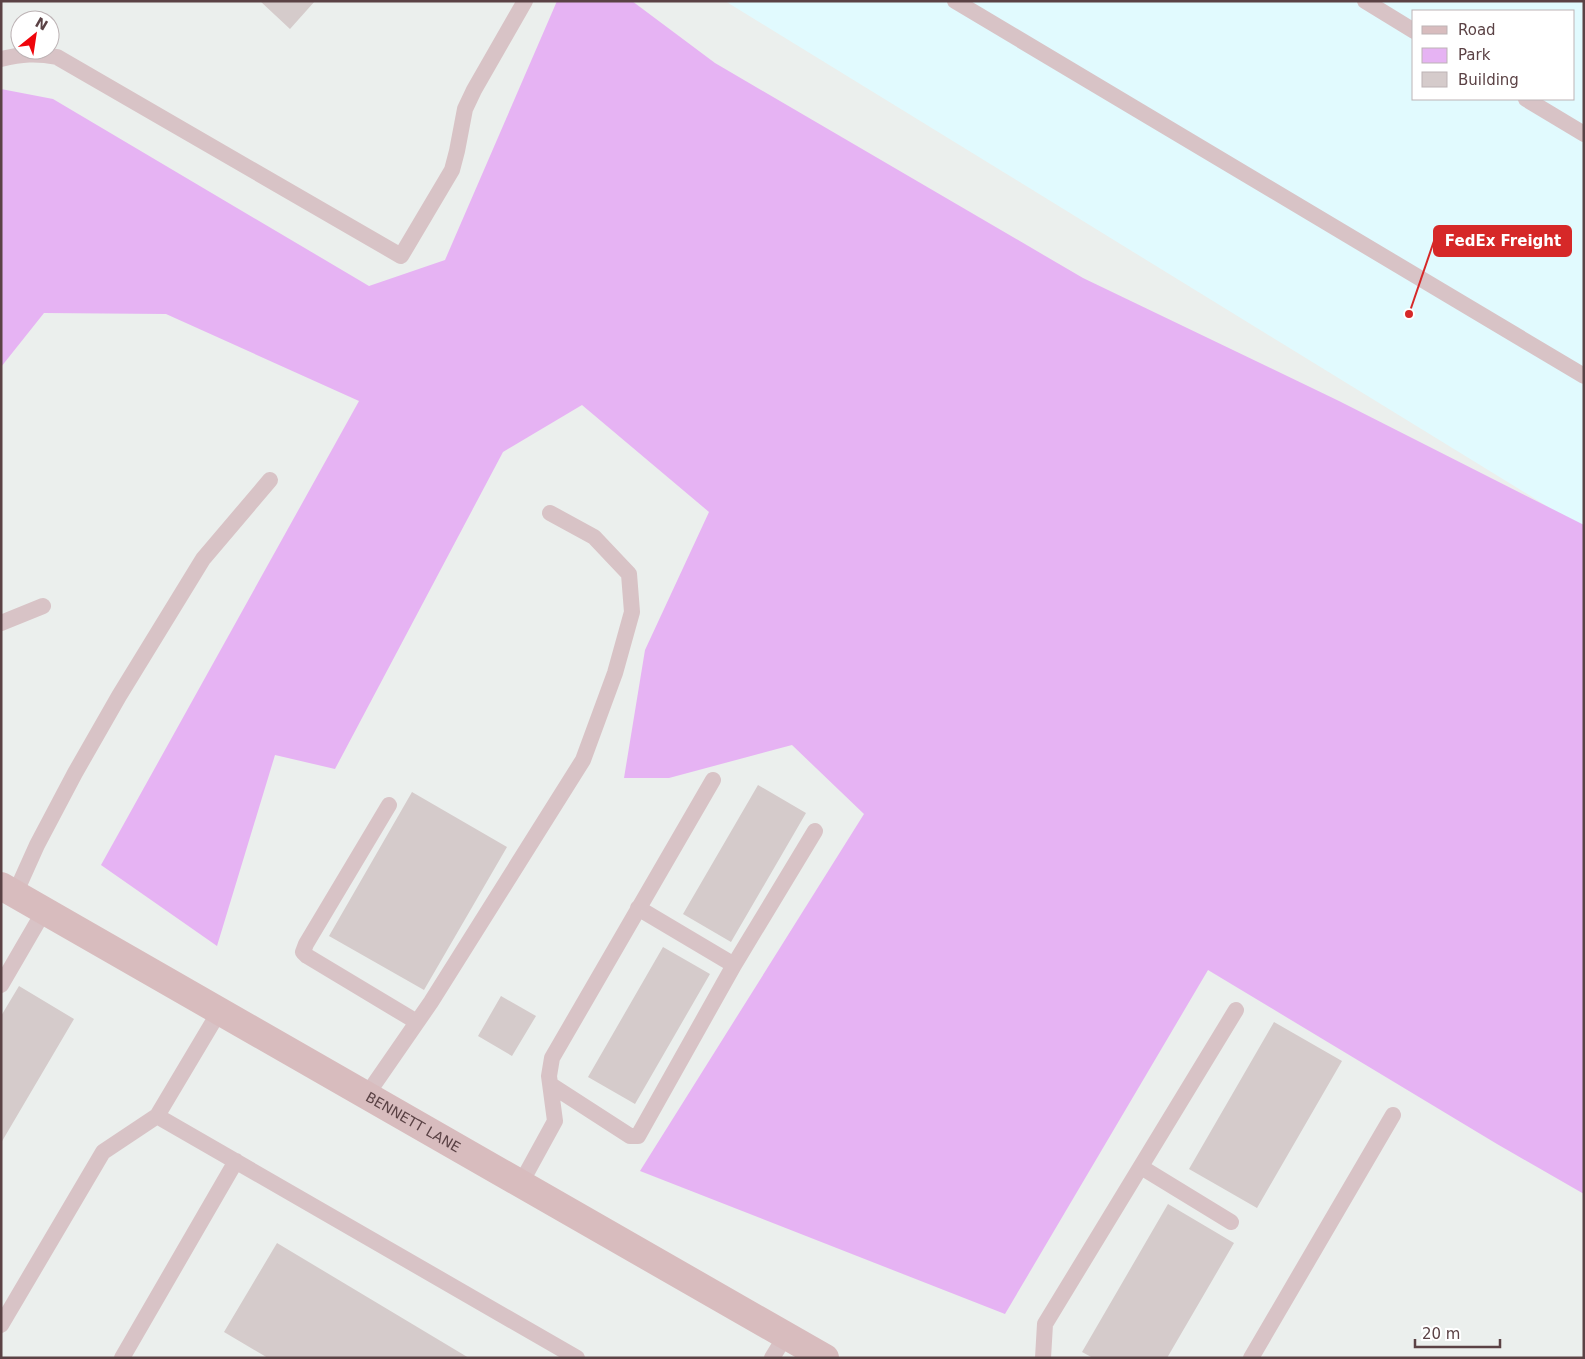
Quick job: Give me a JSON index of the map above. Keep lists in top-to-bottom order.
{
  "streets": {
    "street": ["BENNETT LANE"]
  },
  "places": ["FedEx Freight"],
  "legend": ["Road", "Park", "Building"],
  "scale_bar": "20 m",
  "north": "top right"
}
